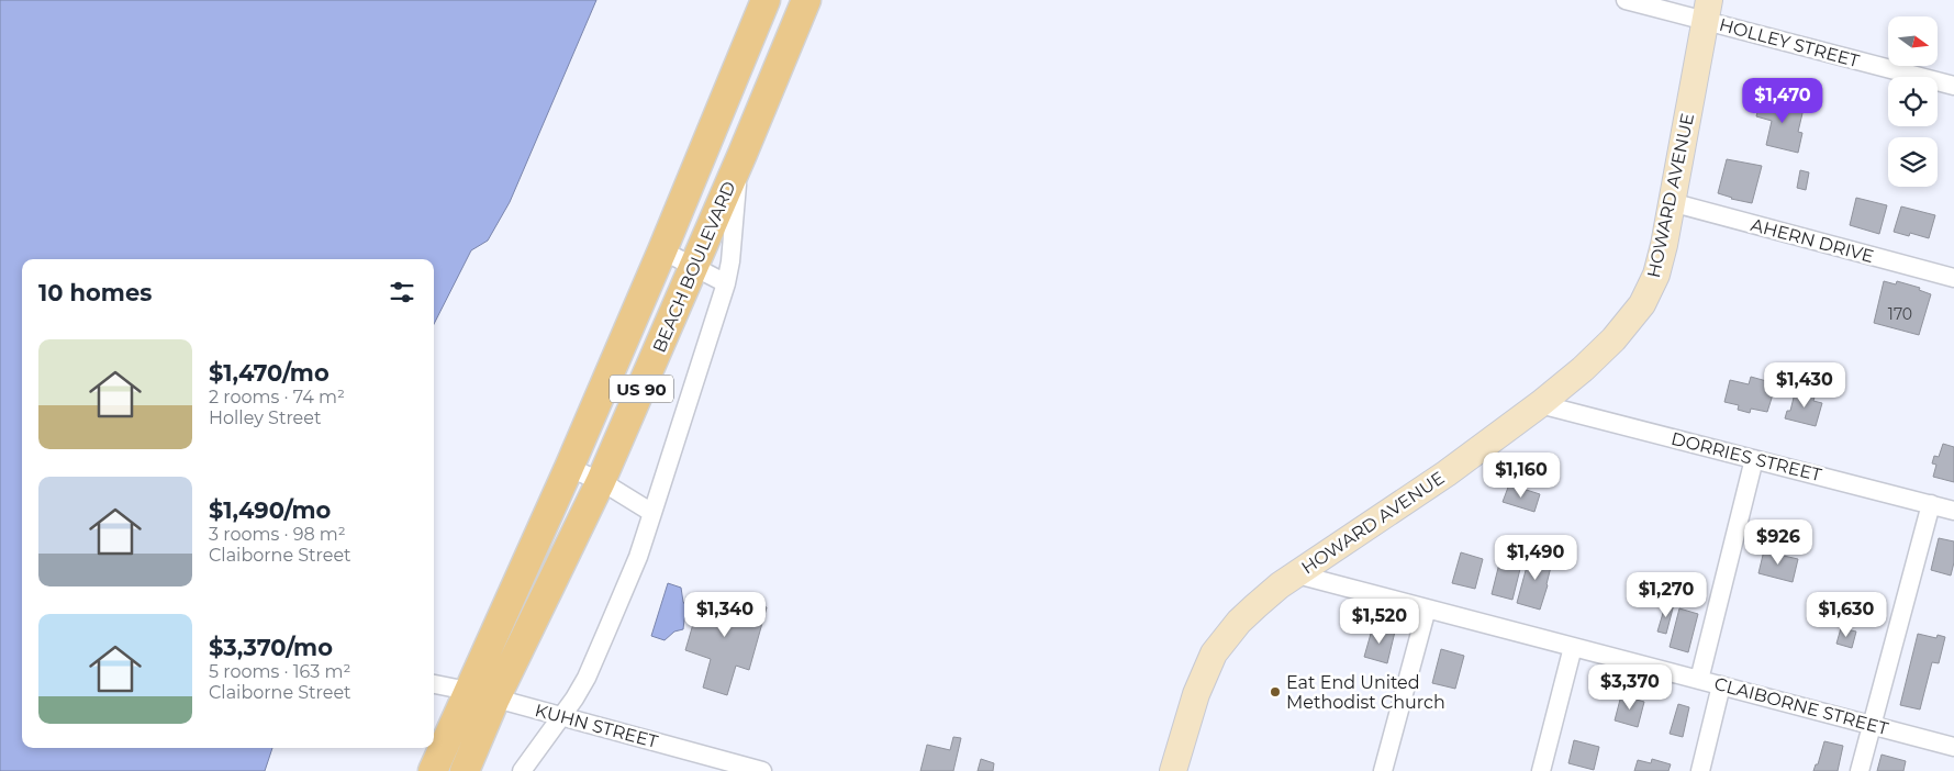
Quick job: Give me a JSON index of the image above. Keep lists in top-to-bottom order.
{
  "streets": {
    "main road": ["HOWARD AVENUE", "BEACH BOULEVARD", "US 90"],
    "street": [
      "HOLLEY STREET",
      "AHERN DRIVE",
      "DORRIES STREET",
      "CLAIBORNE STREET",
      "KUHN STREET"
    ]
  },
  "crossings": [
    ["HOLLEY STREET", "HOWARD AVENUE"],
    ["HOWARD AVENUE", "AHERN DRIVE"],
    ["HOWARD AVENUE", "DORRIES STREET"],
    ["HOWARD AVENUE", "CLAIBORNE STREET"],
    ["BEACH BOULEVARD", "KUHN STREET"]
  ],
  "places": ["Eat End United Methodist Church"],
  "house_numbers": ["170"],
  "north": "right",
  "page": {
    "price": [
      "$1,470",
      "$1,430",
      "$1,160",
      "$926",
      "$1,490",
      "$1,270",
      "$1,340",
      "$1,630",
      "$1,520",
      "$3,370"
    ],
    "heading": "10 homes",
    "list": [
      {
        "name": "$1,470/mo",
        "note": "2 rooms · 74 m² · Holley Street"
      },
      {
        "name": "$1,490/mo",
        "note": "3 rooms · 98 m² · Claiborne Street"
      },
      {
        "name": "$3,370/mo",
        "note": "5 rooms · 163 m² · Claiborne Street"
      }
    ]
  }
}
